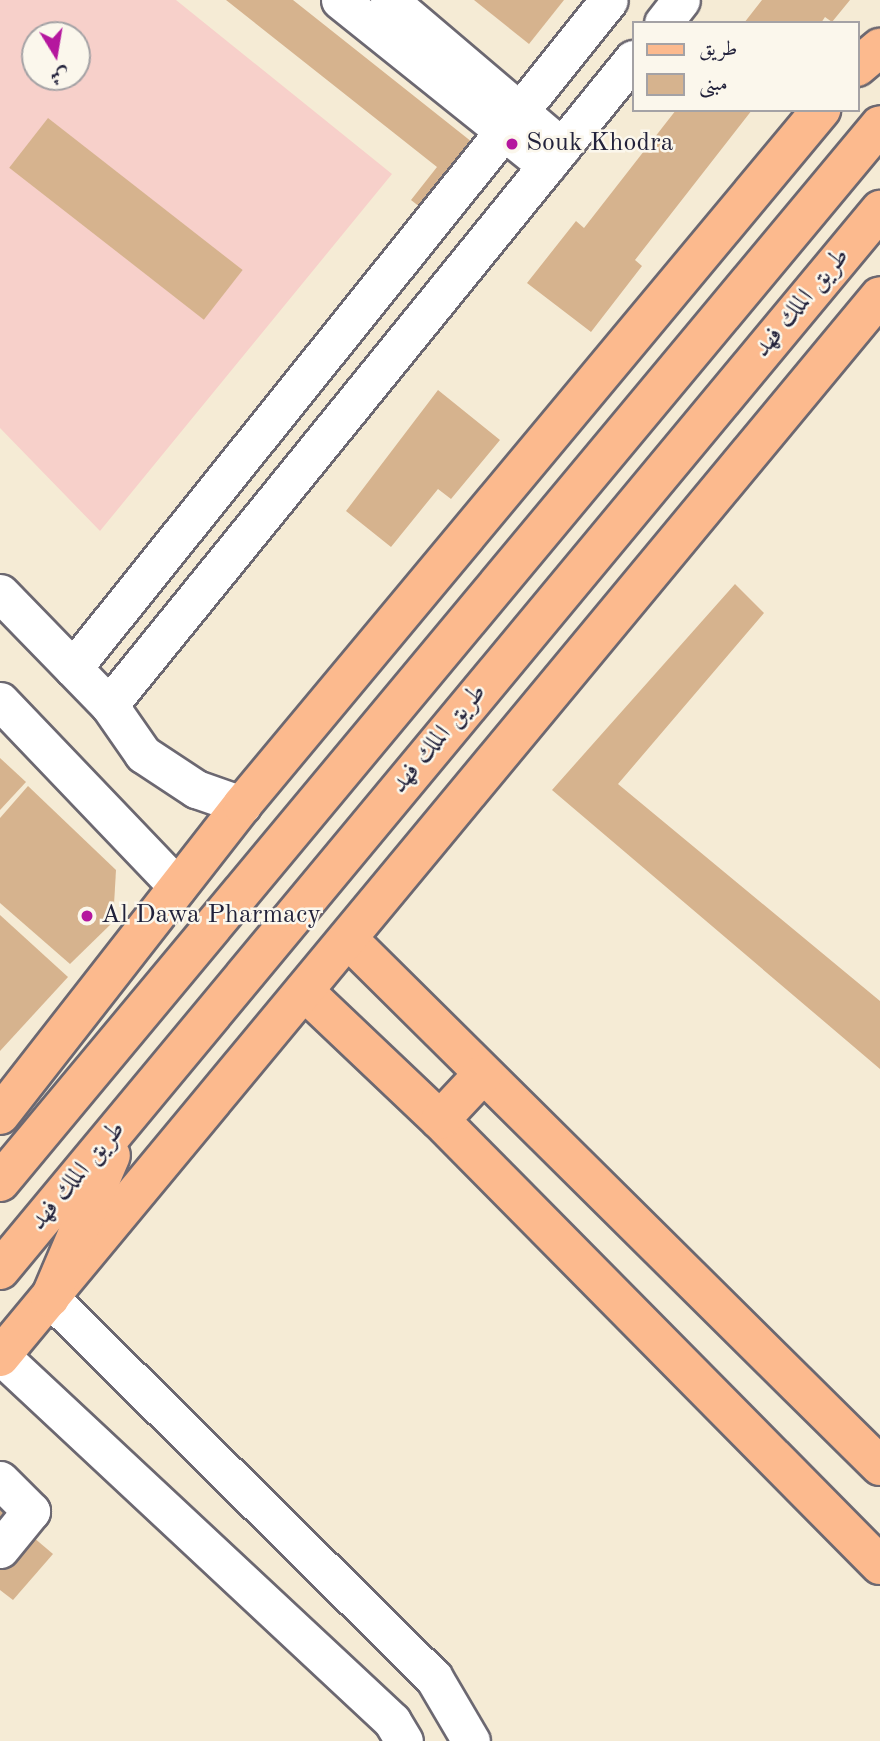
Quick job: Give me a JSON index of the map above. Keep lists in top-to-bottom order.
{
  "streets": {
    "main road": ["طريق الملك فهد"]
  },
  "places": ["Souk Khodra", "Al Dawa Pharmacy"],
  "legend": ["طريق", "مبنى"],
  "north": "bottom"
}
